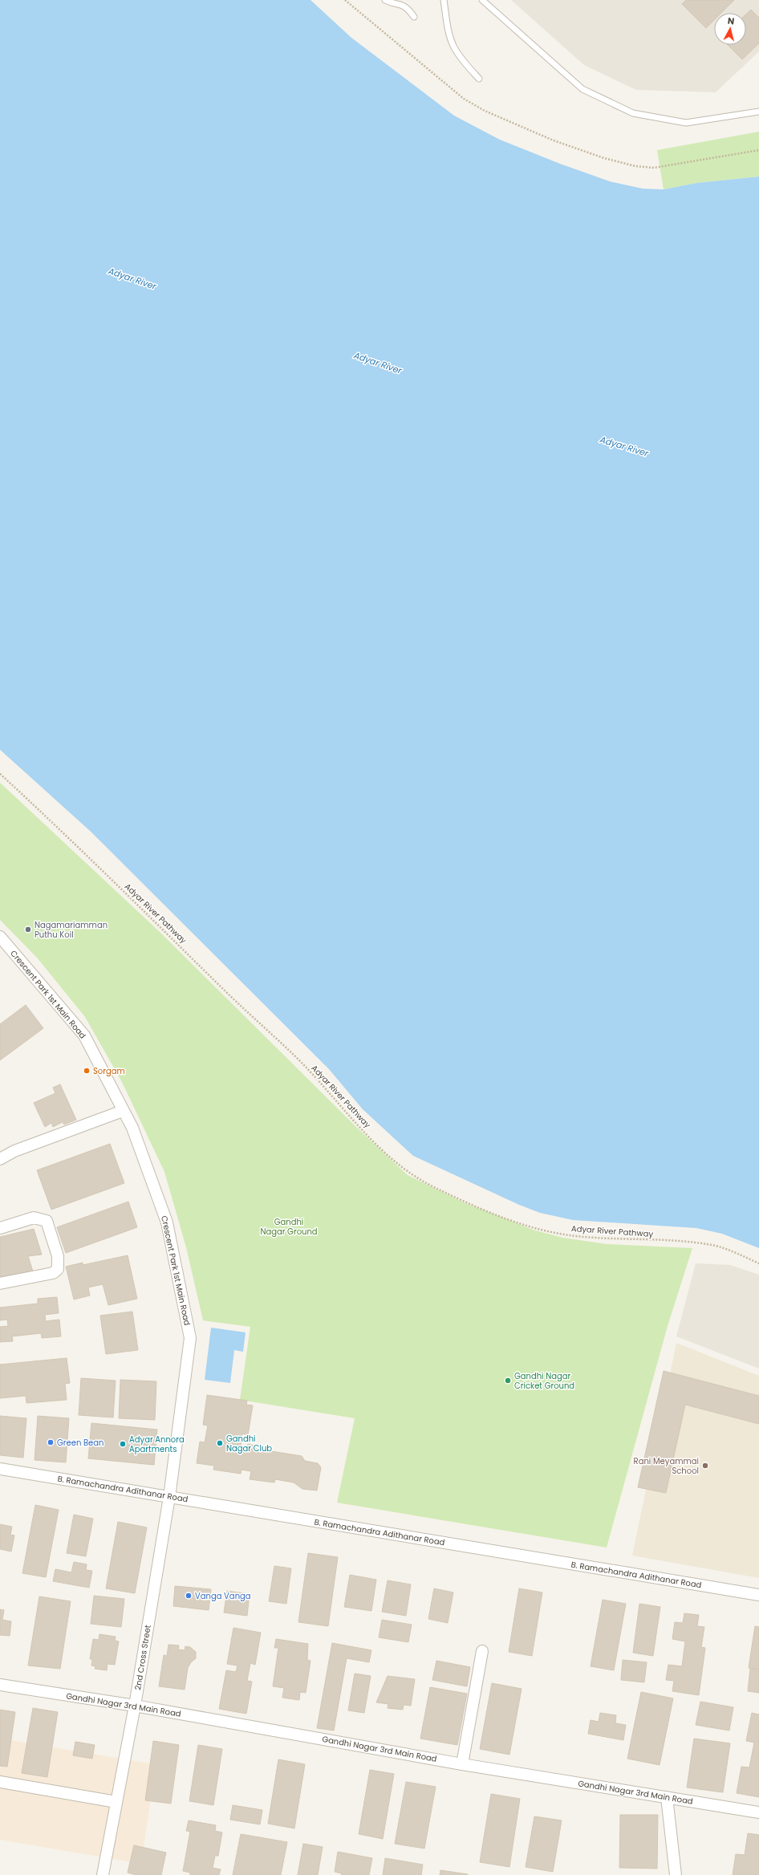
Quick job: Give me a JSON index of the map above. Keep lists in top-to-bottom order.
{
  "streets": {
    "street": [
      "Crescent Park 1st Main Road",
      "B. Ramachandra Adithanar Road",
      "2nd Cross Street",
      "Gandhi Nagar 3rd Main Road"
    ],
    "path": ["Adyar River Pathway"]
  },
  "crossings": [
    ["Crescent Park 1st Main Road", "B. Ramachandra Adithanar Road"],
    ["Crescent Park 1st Main Road", "2nd Cross Street"],
    ["B. Ramachandra Adithanar Road", "2nd Cross Street"],
    ["2nd Cross Street", "Gandhi Nagar 3rd Main Road"]
  ],
  "water": ["Adyar River"],
  "parks": ["Gandhi Nagar Ground"],
  "places": [
    "Nagamariamman Puthu Koil",
    "Sorgam",
    "Gandhi Nagar Cricket Ground",
    "Green Bean",
    "Gandhi Nagar Club",
    "Adyar Annora Apartments",
    "Rani Meyammai School",
    "Vanga Vanga"
  ],
  "north": "top"
}
